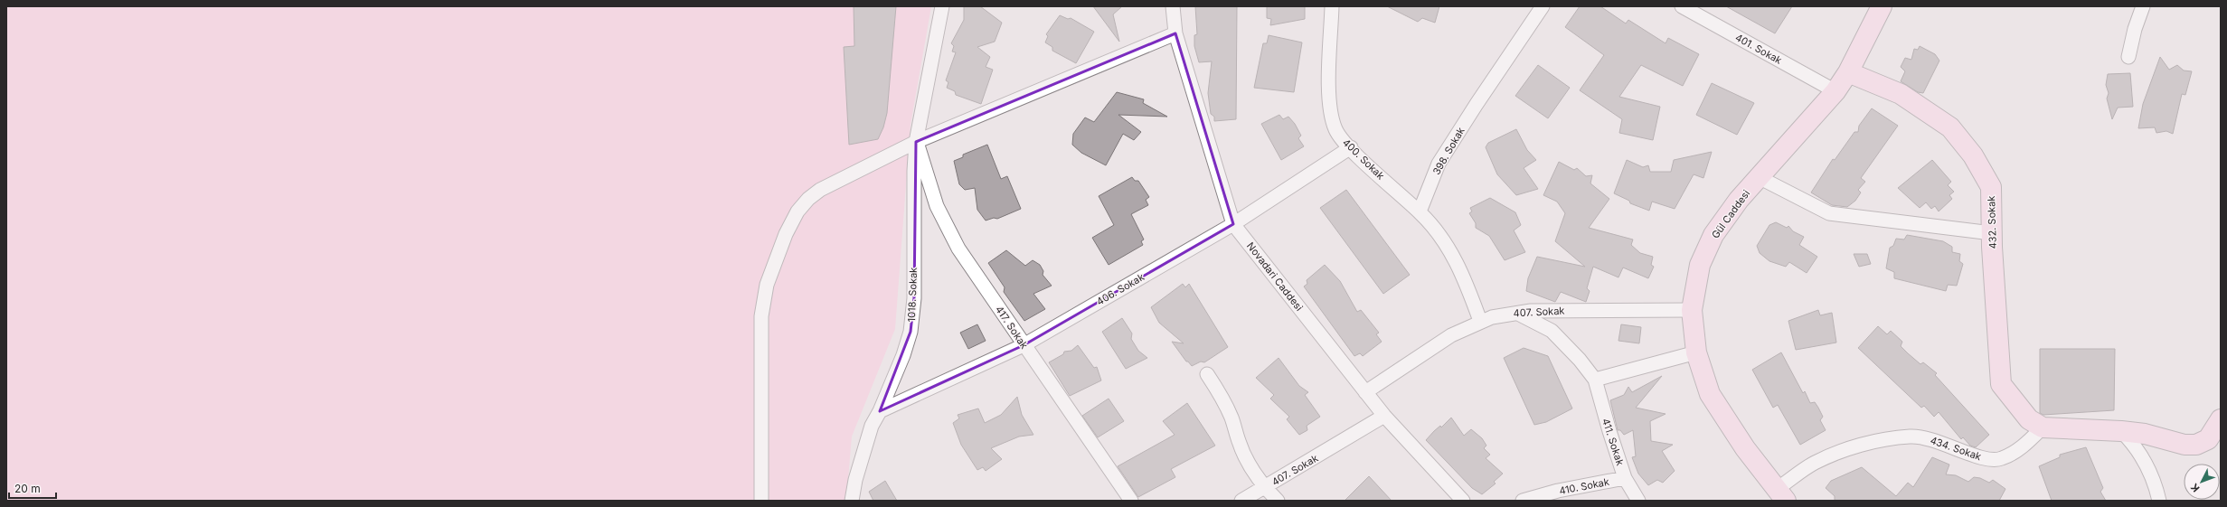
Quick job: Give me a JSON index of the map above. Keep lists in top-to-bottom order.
{
  "streets": {
    "street": [
      "401. Sokak",
      "398. Sokak",
      "400. Sokak",
      "Gül Caddesi",
      "432. Sokak",
      "Novadari Caddesi",
      "406. Sokak",
      "1018. Sokak",
      "407. Sokak",
      "417. Sokak",
      "411. Sokak",
      "434. Sokak",
      "410. Sokak"
    ]
  },
  "crossings": [
    ["401. Sokak", "Gül Caddesi"],
    ["398. Sokak", "400. Sokak"],
    ["400. Sokak", "406. Sokak"],
    ["Gül Caddesi", "432. Sokak"],
    ["Gül Caddesi", "407. Sokak"],
    ["Gül Caddesi", "434. Sokak"],
    ["432. Sokak", "434. Sokak"],
    ["Novadari Caddesi", "406. Sokak"],
    ["Novadari Caddesi", "407. Sokak"],
    ["406. Sokak", "1018. Sokak"],
    ["406. Sokak", "417. Sokak"],
    ["1018. Sokak", "417. Sokak"],
    ["407. Sokak", "411. Sokak"],
    ["411. Sokak", "410. Sokak"]
  ],
  "scale_bar": "20 m",
  "north": "bottom left"
}
